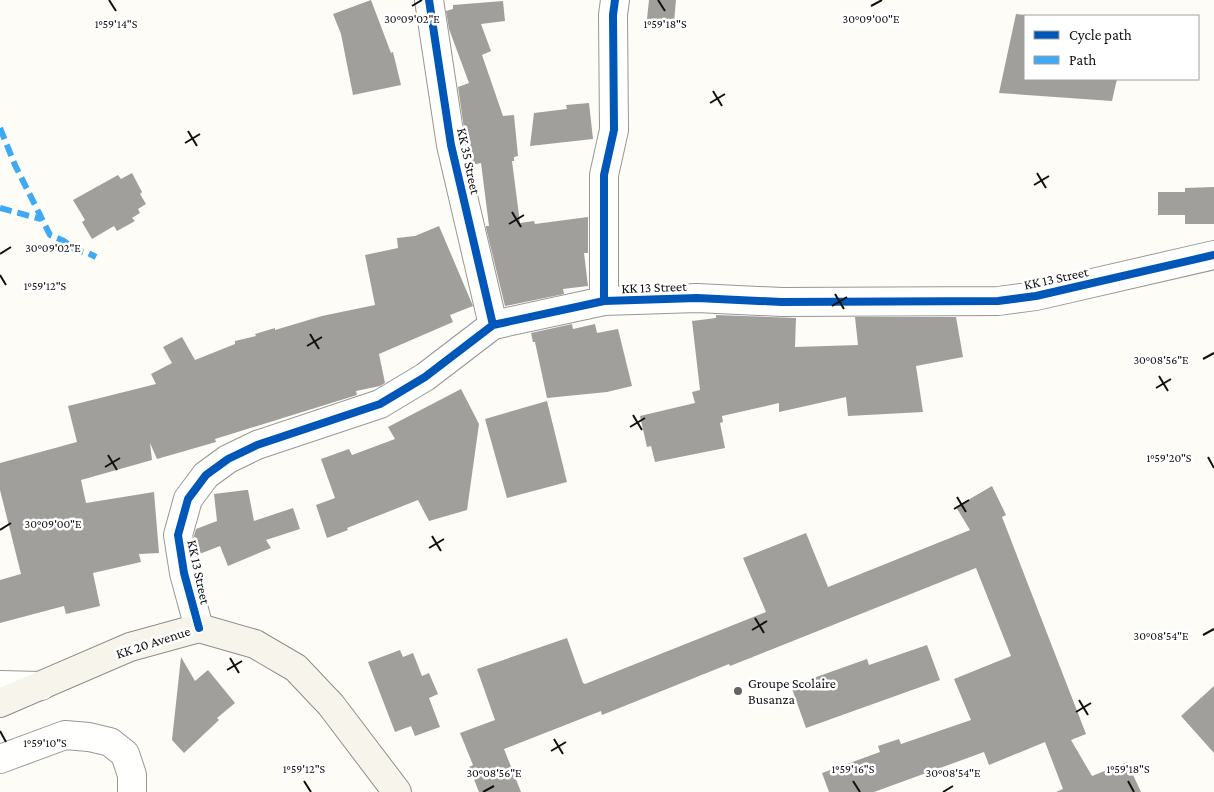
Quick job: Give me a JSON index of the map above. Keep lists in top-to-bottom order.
{
  "streets": {
    "main road": ["KK 20 Avenue"],
    "street": ["KK 35 Street", "KK 13 Street"]
  },
  "crossings": [
    ["KK 35 Street", "KK 13 Street"],
    ["KK 13 Street", "KK 20 Avenue"]
  ],
  "places": ["Groupe Scolaire Busanza"],
  "legend": ["Cycle path", "Path"],
  "coordinates": [
    "30°09'02\"E",
    "30°09'00\"E",
    "1°59'14\"S",
    "1°59'18\"S",
    "1°59'12\"S",
    "30°08'56\"E",
    "1°59'20\"S",
    "30°08'54\"E",
    "1°59'10\"S",
    "1°59'16\"S"
  ]
}
